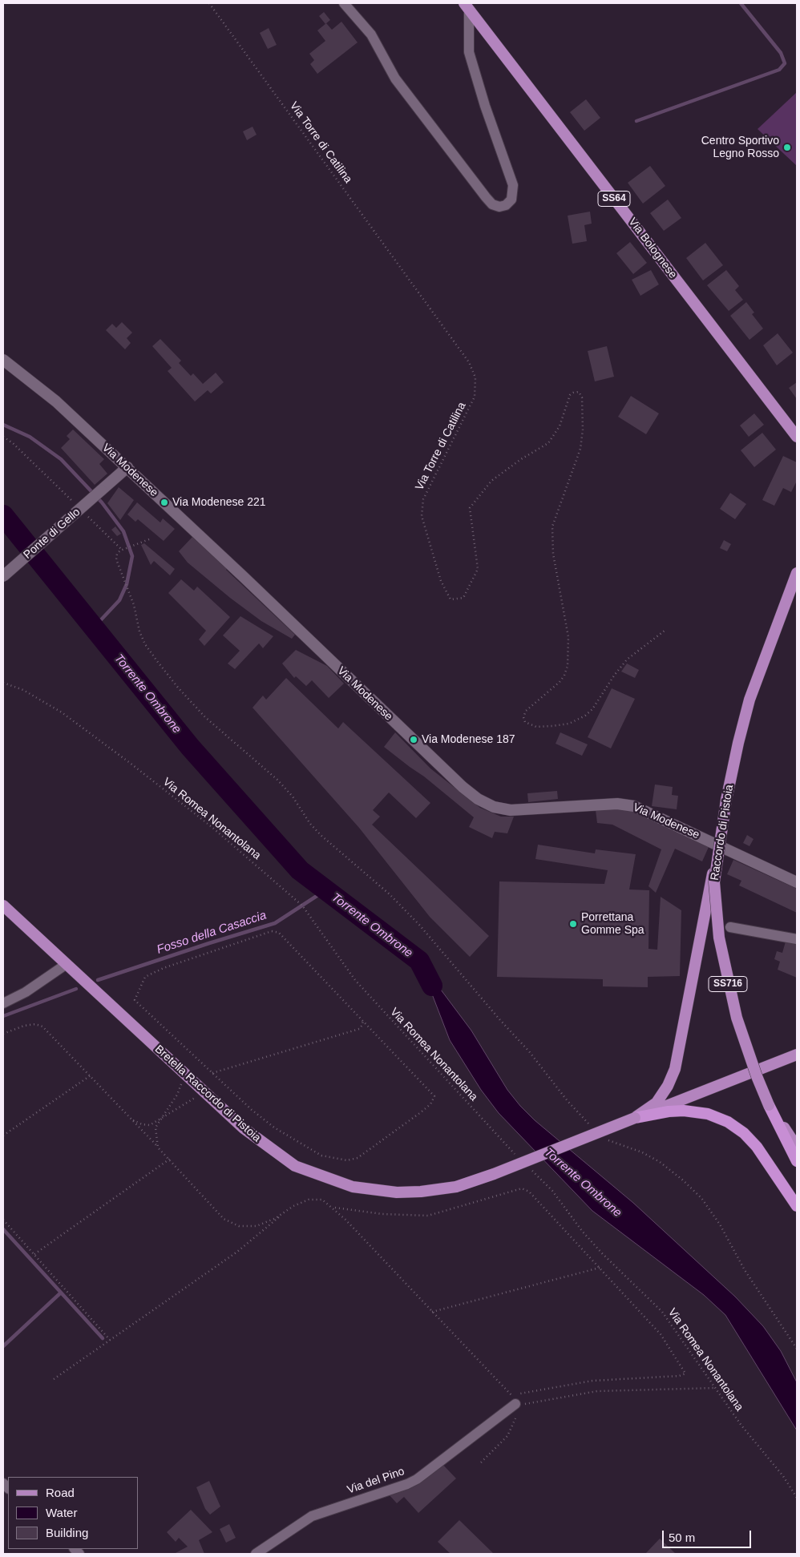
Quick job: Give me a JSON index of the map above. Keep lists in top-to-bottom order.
{
  "streets": {
    "highway": ["Raccordo di Pistoia", "SS716"],
    "main road": ["SS64", "Via Bolognese", "Bretella Raccordo di Pistoia"],
    "street": ["Via Modenese", "Ponte di Gello", "Via del Pino"],
    "path": ["Via Torre di Catilina", "Via Romea Nonantolana"]
  },
  "crossings": [
    ["Via Modenese", "Ponte di Gello"]
  ],
  "water": ["Torrente Ombrone", "Fosso della Casaccia"],
  "places": [
    "Centro Sportivo Legno Rosso",
    "Via Modenese 221",
    "Via Modenese 187",
    "Porrettana Gomme Spa"
  ],
  "legend": ["Road", "Water", "Building"],
  "scale_bar": "50 m"
}
